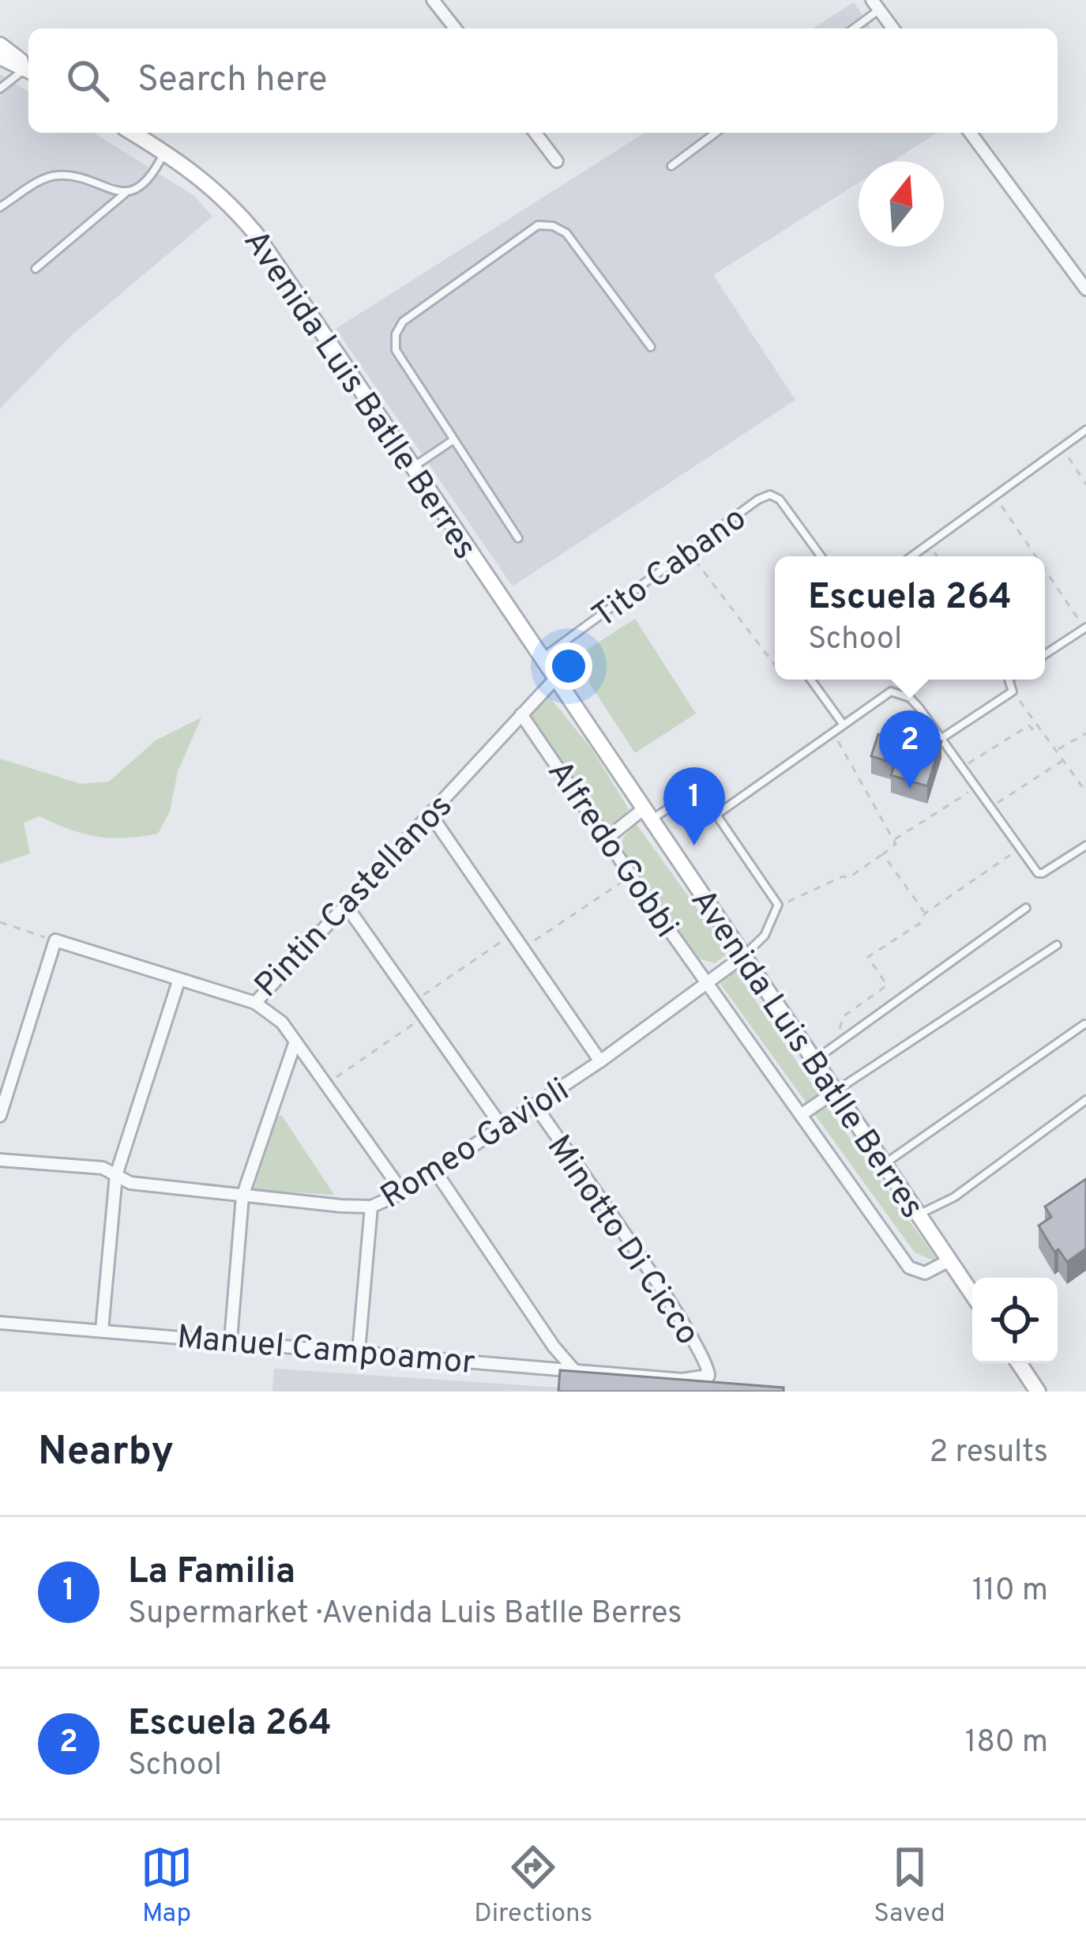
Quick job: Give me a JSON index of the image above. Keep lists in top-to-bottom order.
{
  "streets": {
    "main road": ["Avenida Luis Batlle Berres"],
    "street": [
      "Alfredo Gobbi",
      "Pintin Castellanos",
      "Romeo Gavioli",
      "Minotto Di Cicco",
      "Manuel Campoamor"
    ],
    "lane": ["Tito Cabano"]
  },
  "crossings": [
    ["Avenida Luis Batlle Berres", "Tito Cabano"],
    ["Avenida Luis Batlle Berres", "Alfredo Gobbi"],
    ["Avenida Luis Batlle Berres", "Pintin Castellanos"],
    ["Avenida Luis Batlle Berres", "Romeo Gavioli"],
    ["Alfredo Gobbi", "Pintin Castellanos"],
    ["Alfredo Gobbi", "Romeo Gavioli"],
    ["Romeo Gavioli", "Minotto Di Cicco"],
    ["Minotto Di Cicco", "Manuel Campoamor"]
  ],
  "north": "top",
  "page": {
    "search": "Search here",
    "popup": ["Escuela 264", "School"],
    "pins": ["2", "1"],
    "heading": ["Nearby", "2 results"],
    "list": [
      {
        "mark": "1",
        "name": "La Familia",
        "note": "Supermarket · Avenida Luis Batlle Berres",
        "value": "110 m"
      },
      {
        "mark": "2",
        "name": "Escuela 264",
        "note": "School",
        "value": "180 m"
      }
    ],
    "nav": ["Map", "Directions", "Saved"]
  }
}
